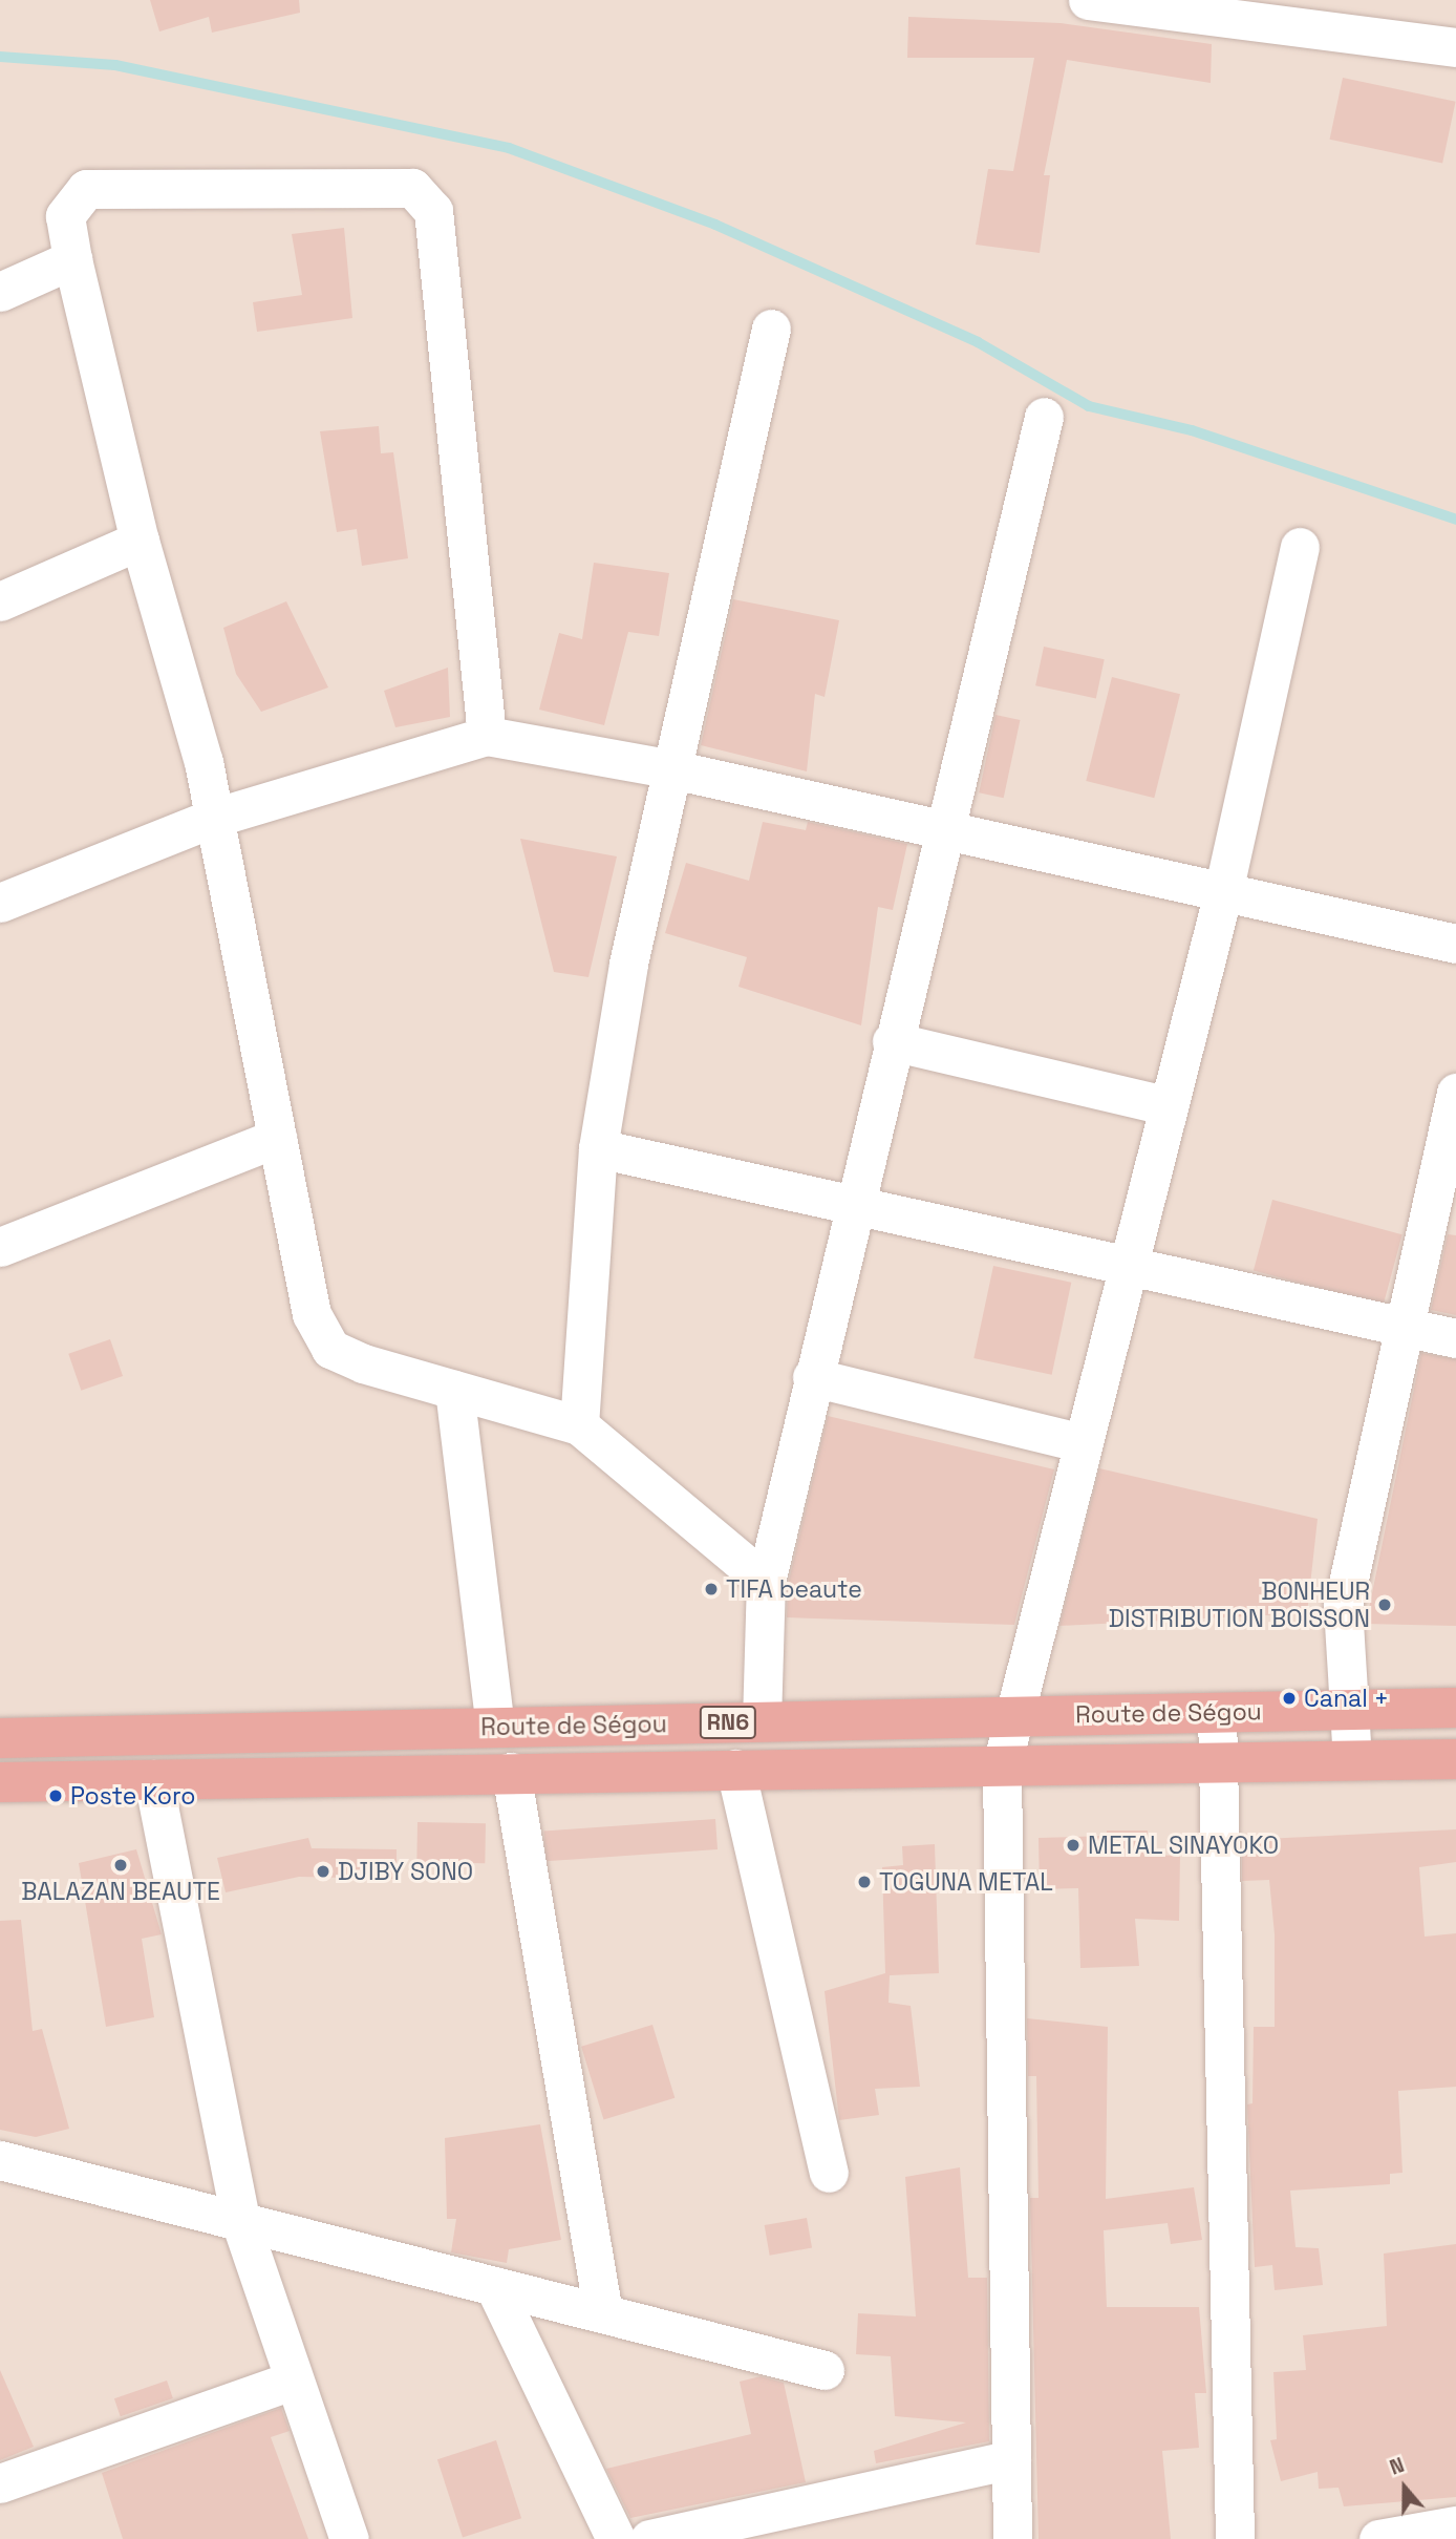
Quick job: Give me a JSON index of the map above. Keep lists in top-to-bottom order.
{
  "streets": {
    "highway": ["Route de Ségou", "RN6"]
  },
  "places": [
    "TIFA beaute",
    "BONHEUR DISTRIBUTION BOISSON",
    "Canal +",
    "Poste Koro",
    "METAL SINAYOKO",
    "BALAZAN BEAUTE",
    "DJIBY SONO",
    "TOGUNA METAL"
  ],
  "north": "top"
}
